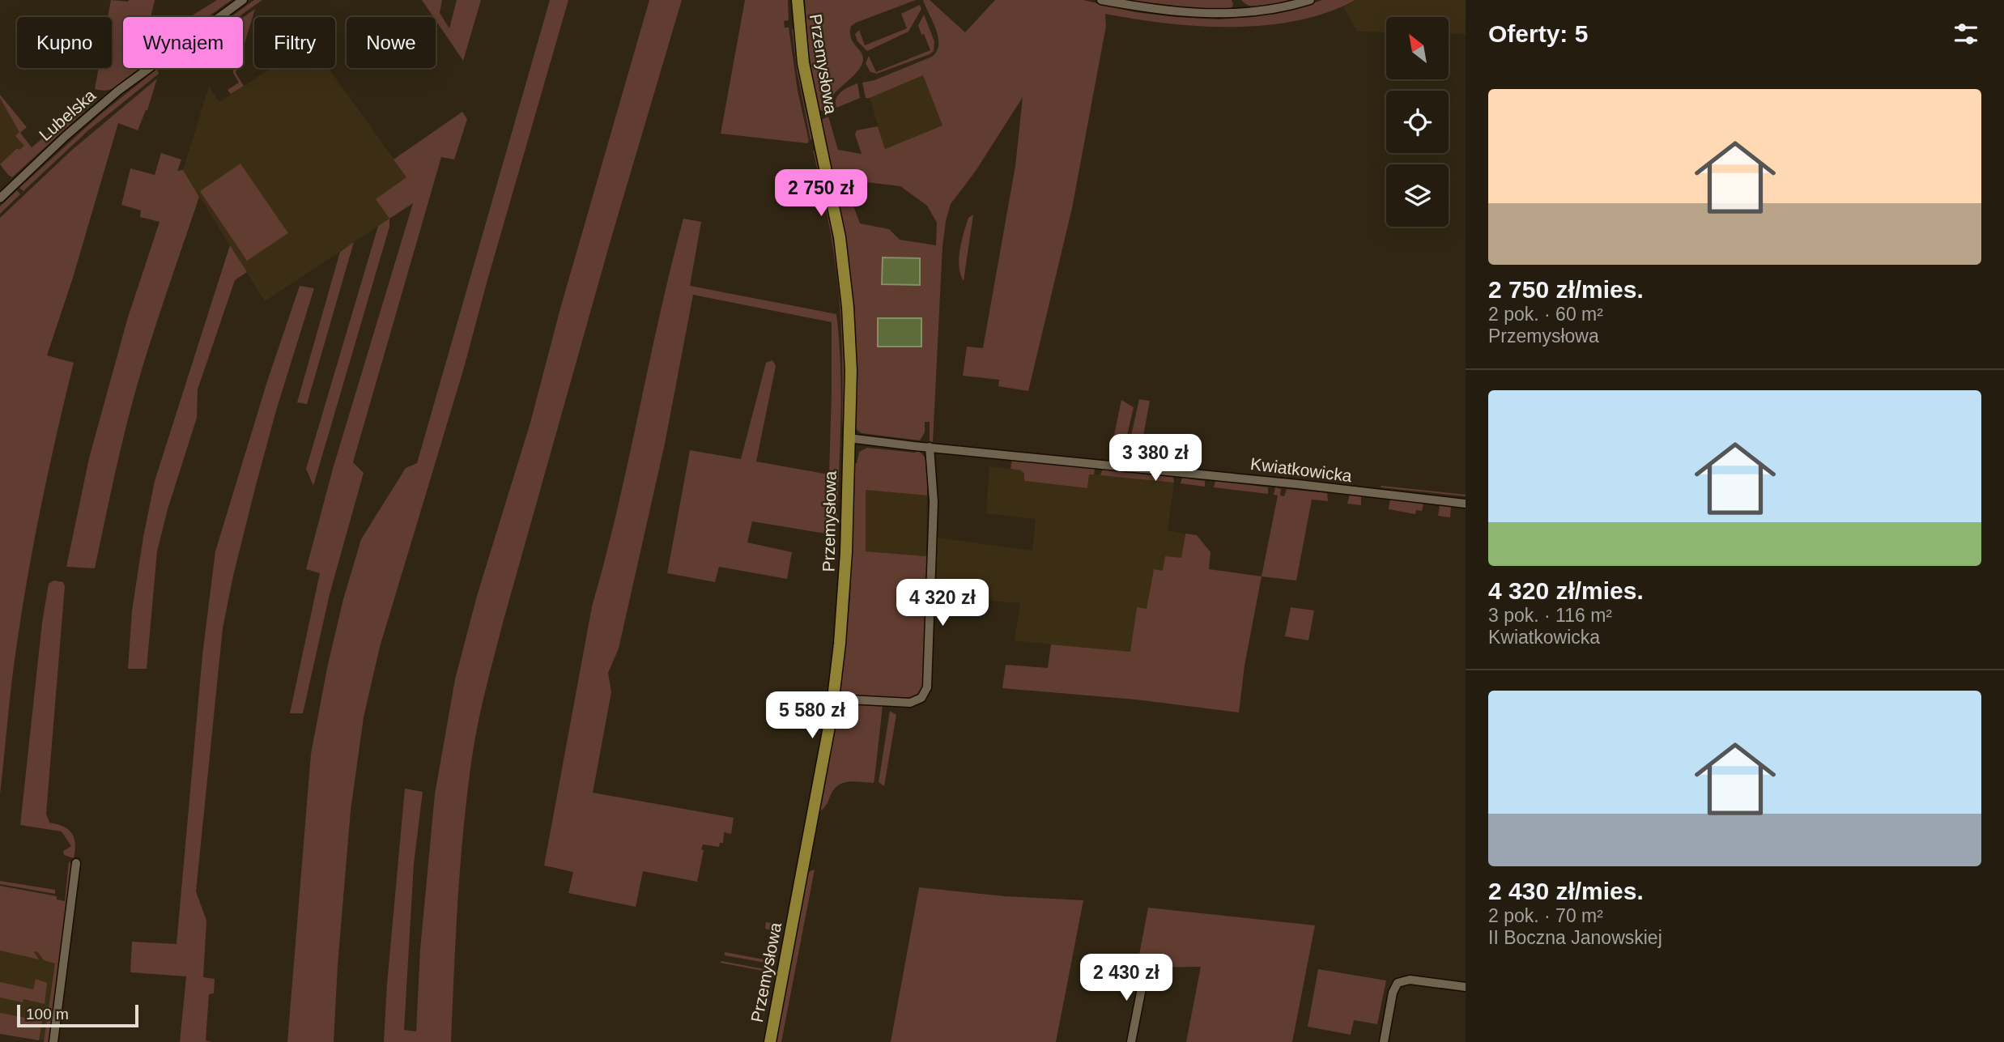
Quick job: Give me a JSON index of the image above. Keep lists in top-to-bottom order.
{
  "streets": {
    "main road": ["Przemysłowa"],
    "street": ["Lubelska", "Kwiatkowicka"]
  },
  "crossings": [
    ["Przemysłowa", "Kwiatkowicka"]
  ],
  "scale_bar": "100 m",
  "north": "top left",
  "page": {
    "heading": "Oferty: 5",
    "chip": [
      "Kupno",
      "Wynajem",
      "Filtry",
      "Nowe"
    ],
    "list": [
      {
        "name": "2 750 zł/mies.",
        "note": "2 pok. · 60 m² · Przemysłowa"
      },
      {
        "name": "4 320 zł/mies.",
        "note": "3 pok. · 116 m² · Kwiatkowicka"
      },
      {
        "name": "2 430 zł/mies.",
        "note": "2 pok. · 70 m² · II Boczna Janowskiej"
      }
    ],
    "price": [
      "2 750 zł",
      "3 380 zł",
      "4 320 zł",
      "5 580 zł",
      "2 430 zł"
    ],
    "scale": "100 m"
  }
}
